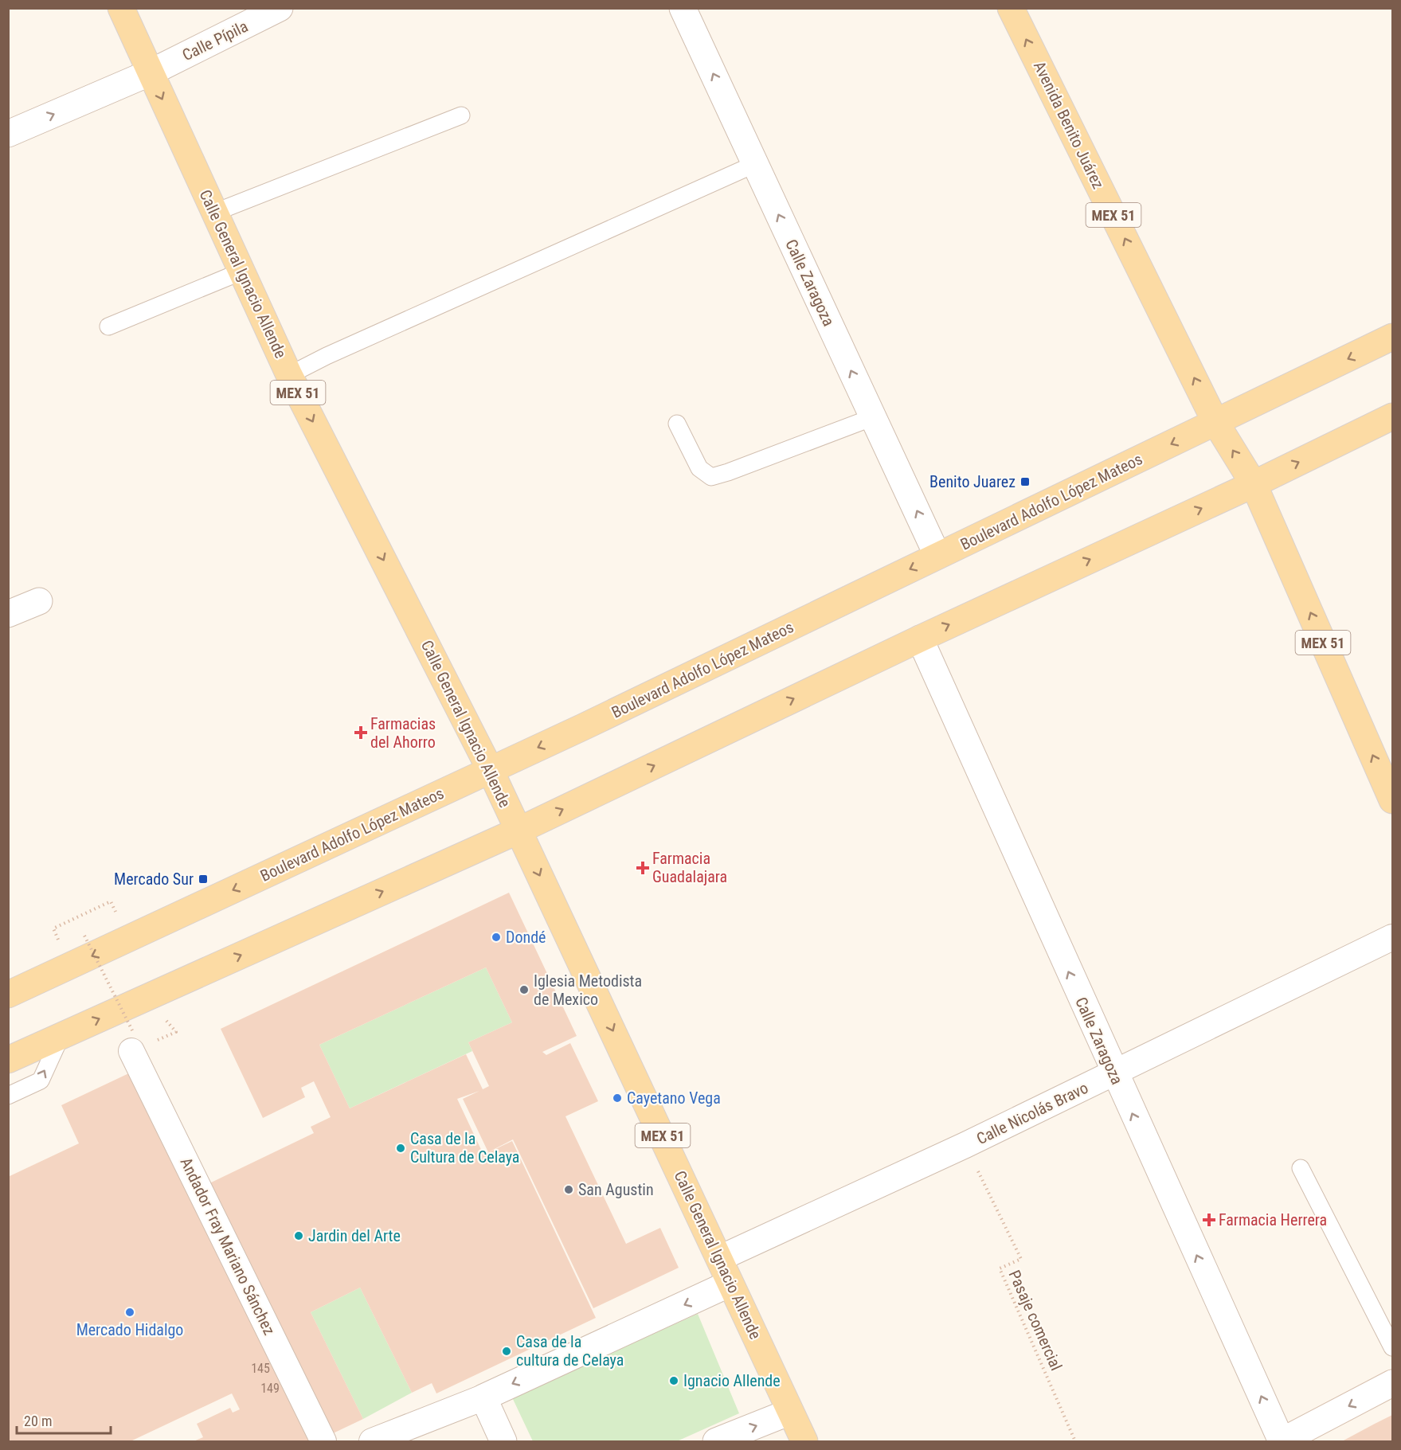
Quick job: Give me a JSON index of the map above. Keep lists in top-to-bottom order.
{
  "streets": {
    "main road": [
      "Avenida Benito Juárez",
      "MEX 51",
      "Calle General Ignacio Allende",
      "Boulevard Adolfo López Mateos"
    ],
    "street": [
      "Calle Pípila",
      "Calle Zaragoza",
      "Calle Nicolás Bravo",
      "Andador Fray Mariano Sánchez"
    ],
    "path": ["Pasaje comercial"]
  },
  "crossings": [
    ["Calle Pípila", "Calle General Ignacio Allende"],
    ["Avenida Benito Juárez", "MEX 51"],
    ["Avenida Benito Juárez", "Boulevard Adolfo López Mateos"],
    ["MEX 51", "Boulevard Adolfo López Mateos"],
    ["Calle General Ignacio Allende", "Boulevard Adolfo López Mateos"],
    ["Calle General Ignacio Allende", "Calle Nicolás Bravo"],
    ["Calle Zaragoza", "Boulevard Adolfo López Mateos"],
    ["Calle Zaragoza", "Calle Nicolás Bravo"],
    ["Calle Nicolás Bravo", "Pasaje comercial"]
  ],
  "one_way": [
    "Calle Pípila",
    "Avenida Benito Juárez",
    "Calle General Ignacio Allende",
    "Calle Zaragoza"
  ],
  "places": {
    "transit": ["Benito Juarez", "Mercado Sur"],
    "health": ["Farmacias del Ahorro", "Farmacia Guadalajara", "Farmacia Herrera"],
    "other": [
      "Dondé",
      "Iglesia Metodista de Mexico",
      "Cayetano Vega",
      "Casa de la Cultura de Celaya",
      "San Agustin",
      "Jardin del Arte",
      "Mercado Hidalgo",
      "Casa de la cultura de Celaya",
      "Ignacio Allende"
    ]
  },
  "house_numbers": ["145", "149"],
  "scale_bar": "20 m"
}
